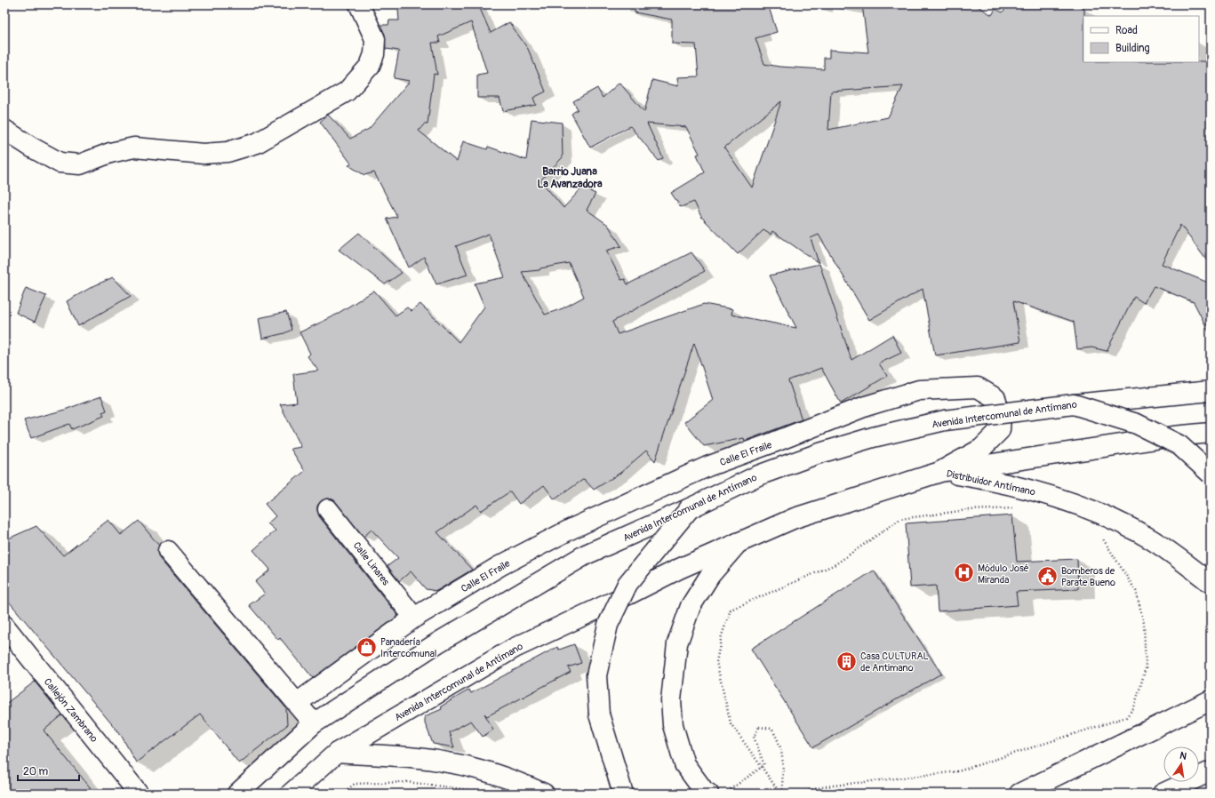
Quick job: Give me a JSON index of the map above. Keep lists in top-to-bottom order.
{
  "streets": {
    "main road": [
      "Avenida Intercomunal de Antímano",
      "Calle El Fraile",
      "Distribuidor Antímano",
      "Calle Linares",
      "Callejón Zambrano"
    ]
  },
  "crossings": [
    ["Avenida Intercomunal de Antímano", "Calle El Fraile"],
    ["Avenida Intercomunal de Antímano", "Distribuidor Antímano"],
    ["Calle El Fraile", "Distribuidor Antímano"],
    ["Calle El Fraile", "Calle Linares"]
  ],
  "districts": ["Barrio Juana La Avanzadora"],
  "places": {
    "hospital": ["Módulo José Miranda"],
    "public building": ["Bomberos de Parate Bueno"],
    "shop": ["Panadería Intercomunal"],
    "building": ["Casa CULTURAL de Antimano"]
  },
  "legend": ["Road", "Building"],
  "scale_bar": "20 m",
  "north": "top"
}
